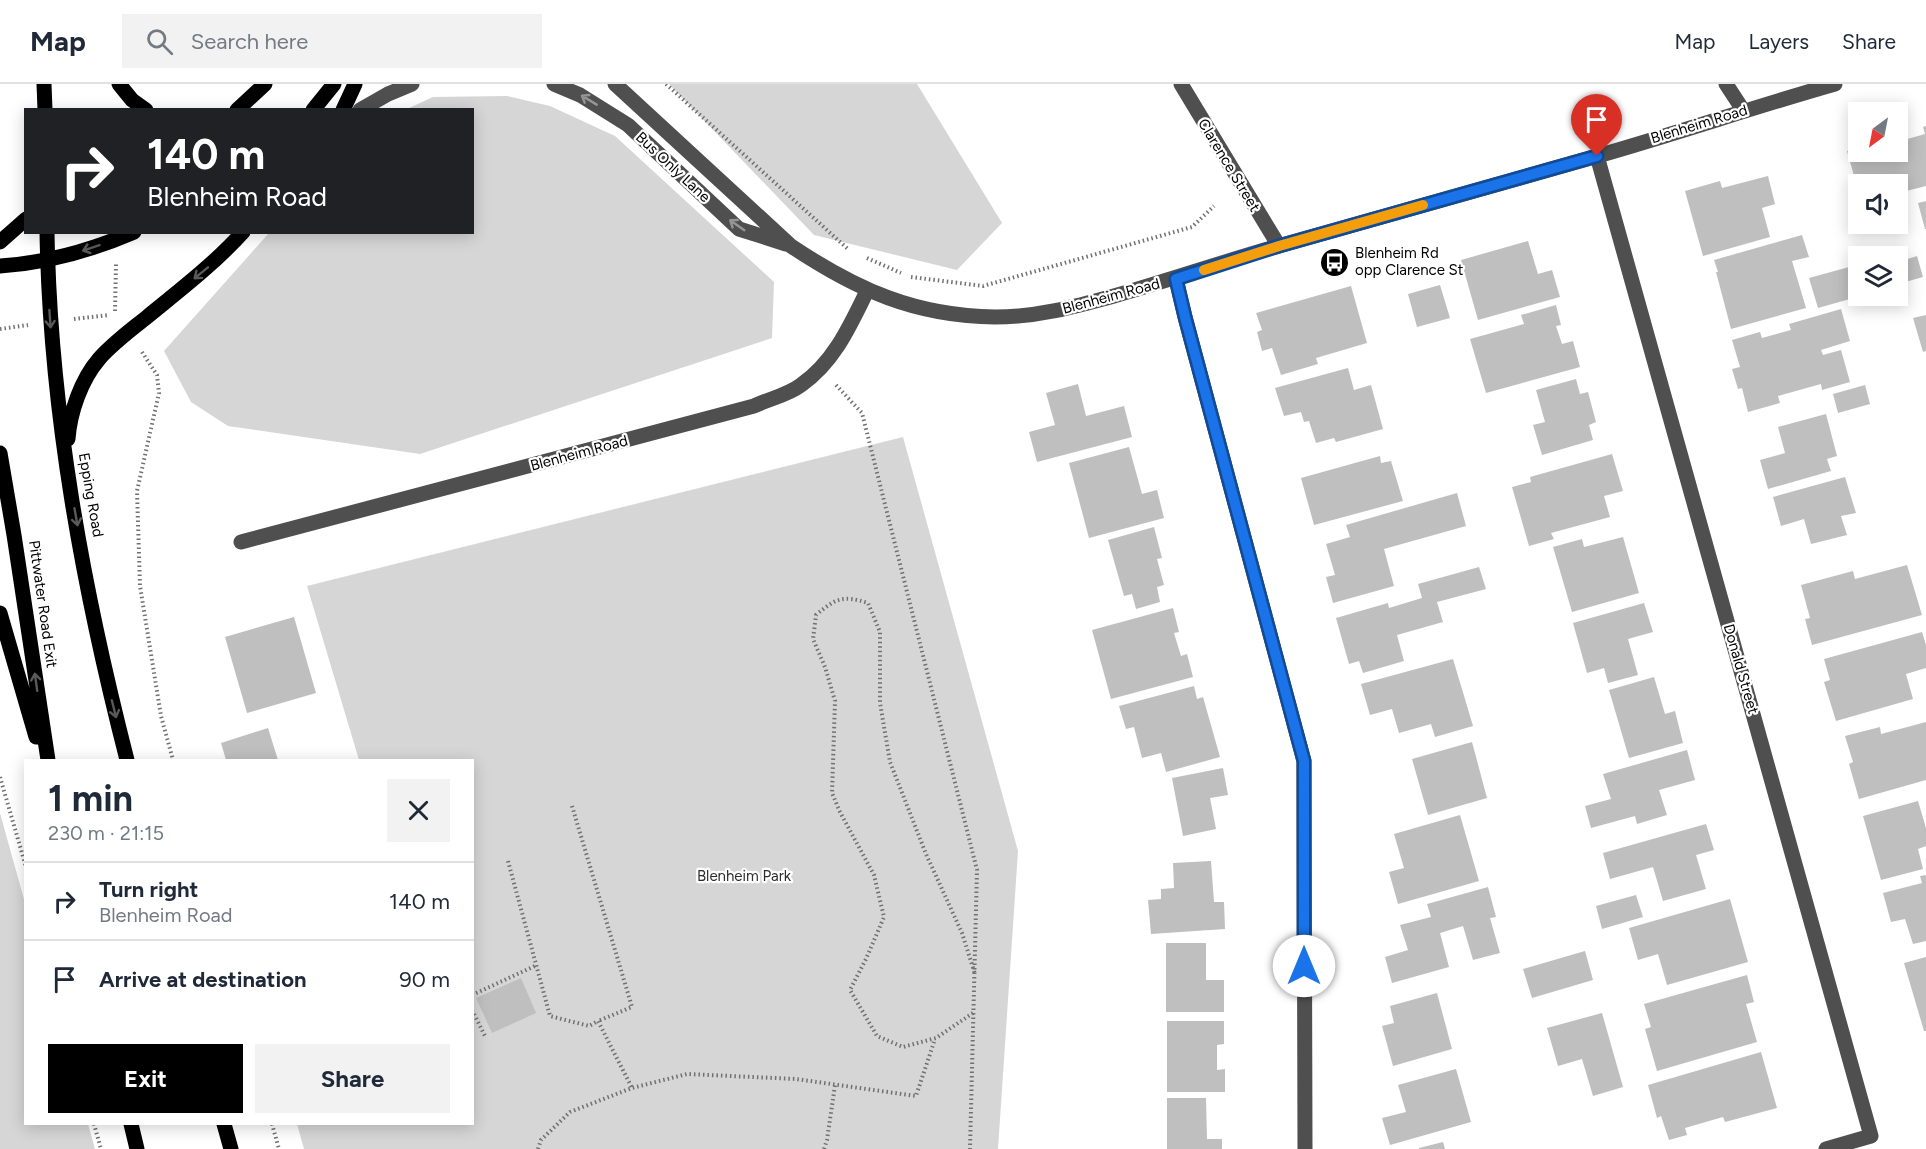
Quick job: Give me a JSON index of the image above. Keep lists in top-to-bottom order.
{
  "streets": {
    "main road": ["Epping Road", "Pittwater Road Exit"],
    "street": [
      "Blenheim Road",
      "Clarence Street",
      "Bus Only Lane",
      "Donald Street"
    ]
  },
  "crossings": [
    ["Blenheim Road", "Clarence Street"],
    ["Blenheim Road", "Bus Only Lane"],
    ["Blenheim Road", "Donald Street"]
  ],
  "one_way": ["Bus Only Lane"],
  "parks": ["Blenheim Park"],
  "places": {
    "bus stop": ["Blenheim Rd opp Clarence St"]
  },
  "north": "bottom left",
  "page": {
    "header": "Map",
    "search": "Search here",
    "nav": ["Map", "Layers", "Share"],
    "turn": ["140 m", "Blenheim Road"],
    "heading": ["1 min", "230 m · 21:15"],
    "list": [
      {
        "name": "Turn right",
        "note": "Blenheim Road",
        "value": "140 m"
      },
      {
        "name": "Arrive at destination",
        "value": "90 m"
      }
    ],
    "buttons": ["Exit", "Share"]
  }
}
